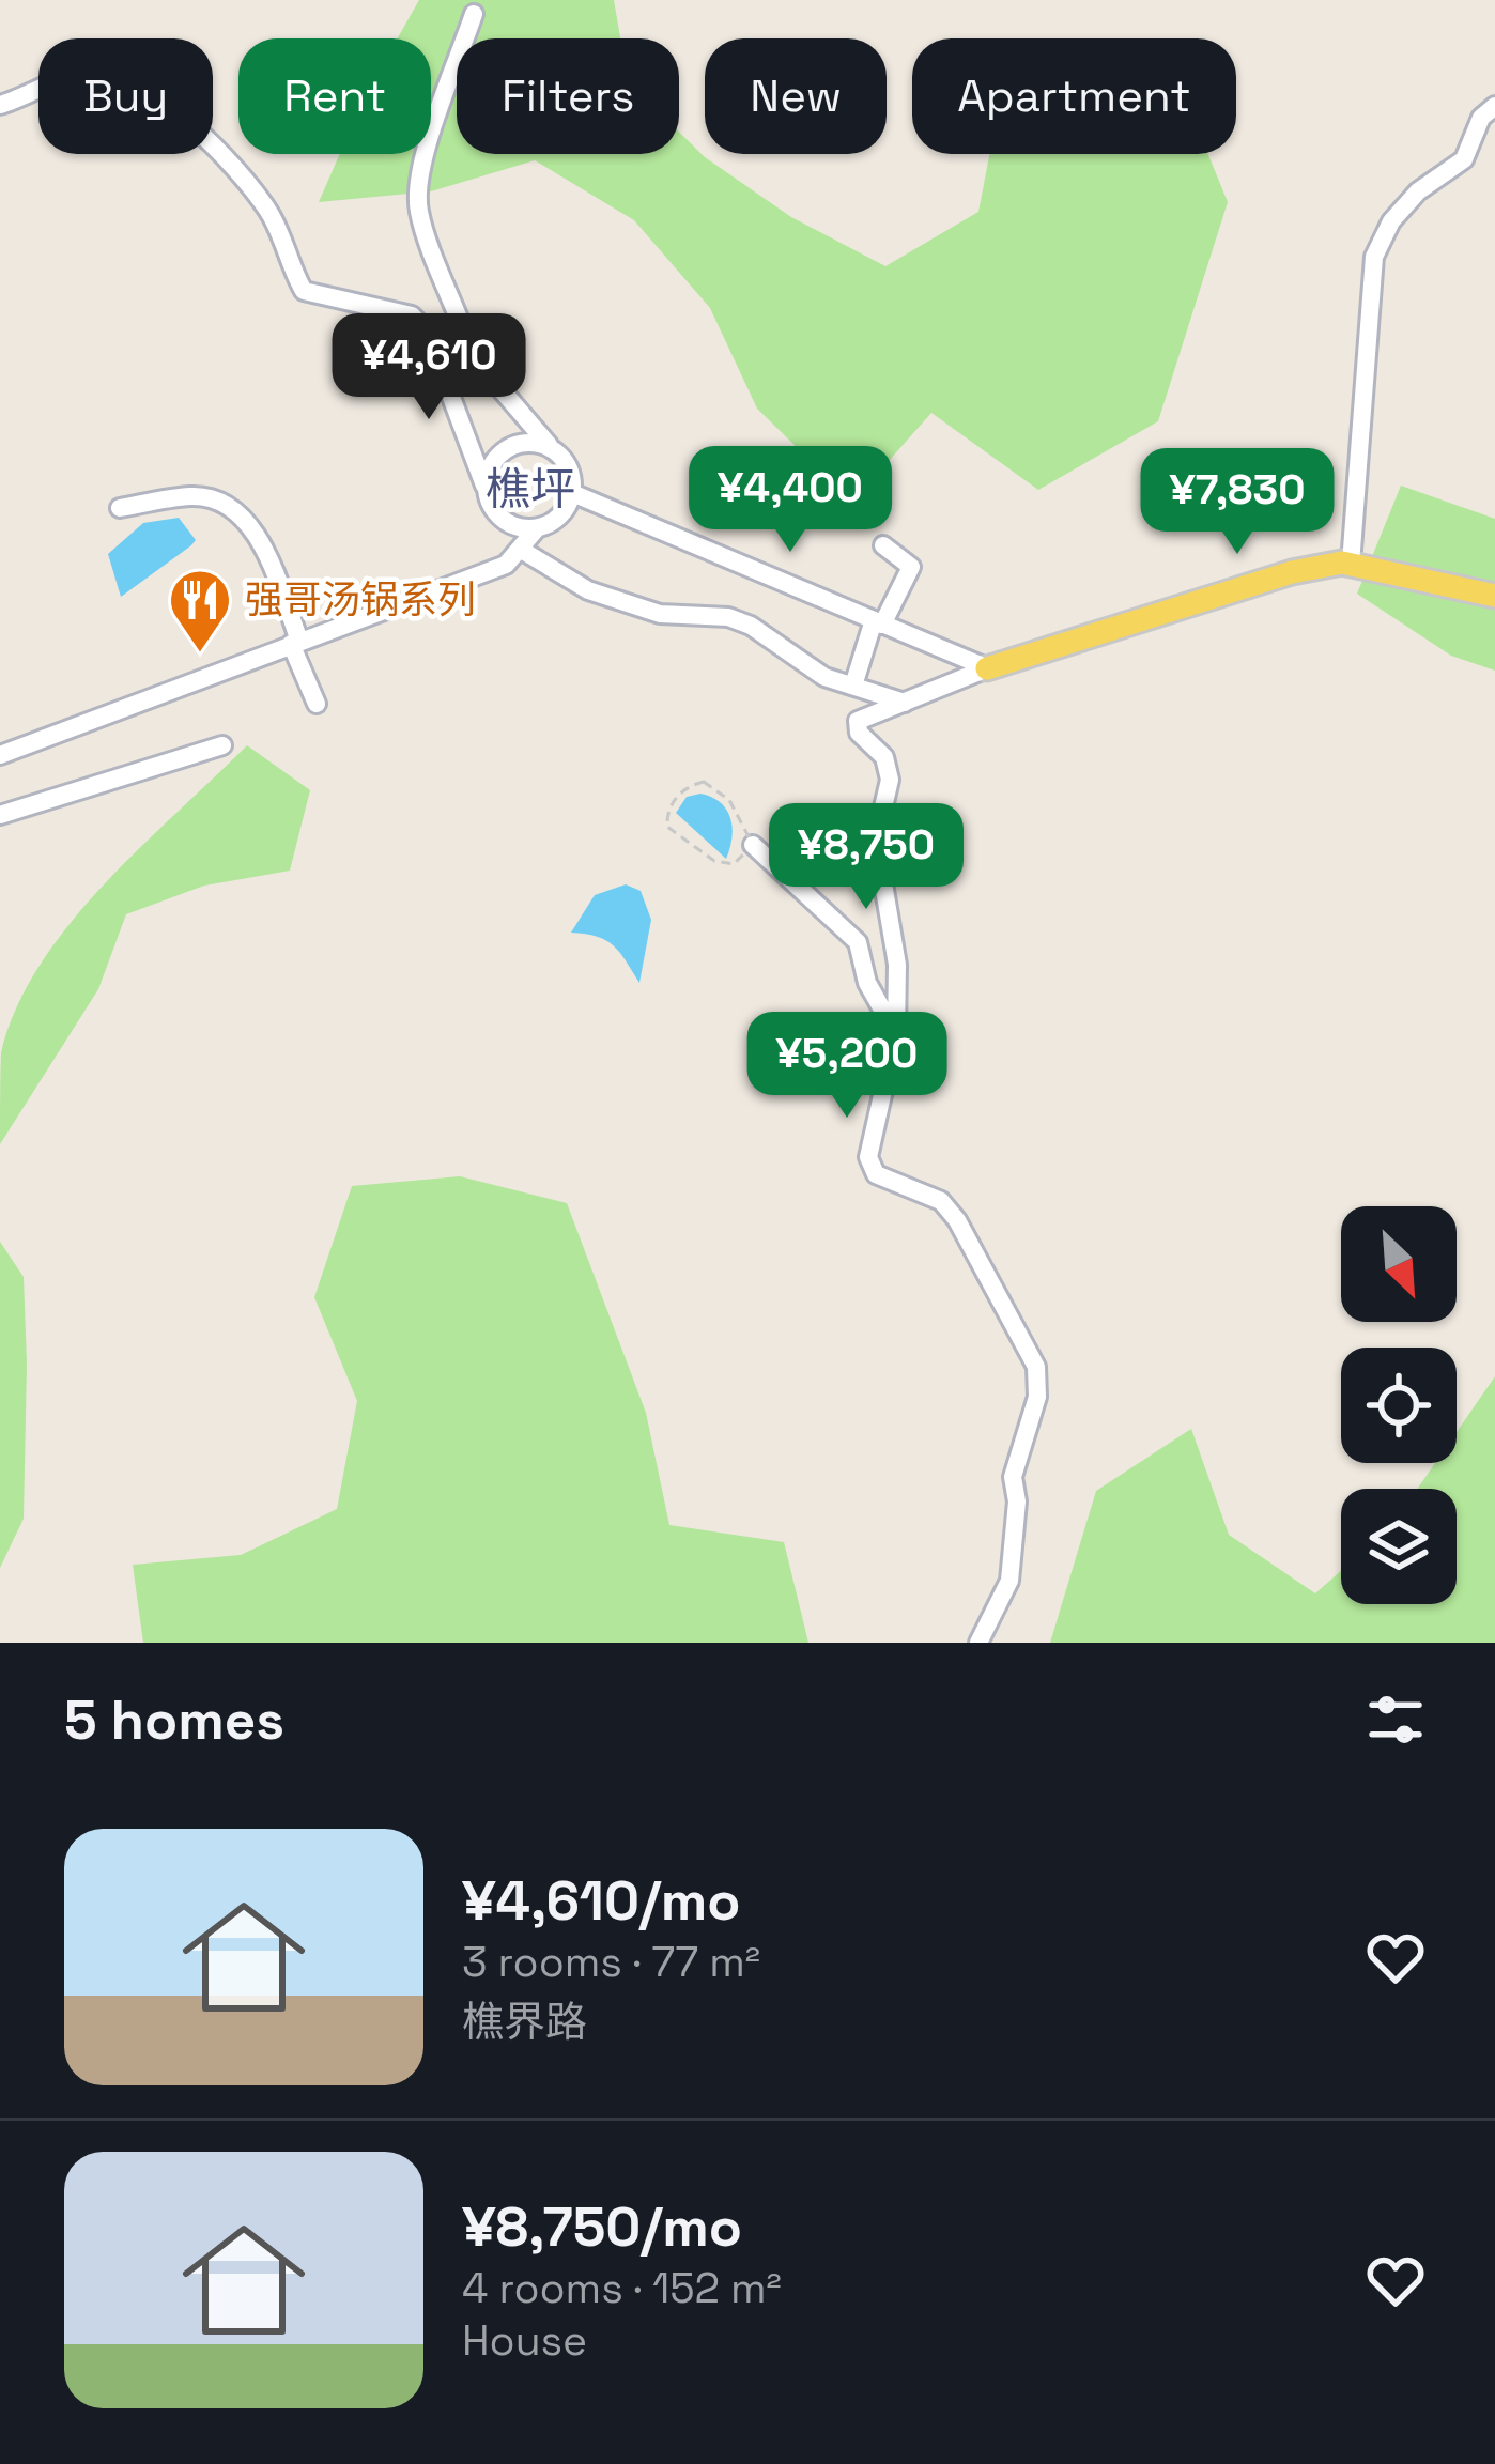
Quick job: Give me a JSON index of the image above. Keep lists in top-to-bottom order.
{
  "districts": ["樵坪"],
  "places": {
    "restaurant": ["强哥汤锅系列"]
  },
  "north": "bottom right",
  "page": {
    "chip": [
      "Buy",
      "Rent",
      "Filters",
      "New",
      "Apartment"
    ],
    "price": [
      "¥4,610",
      "¥4,400",
      "¥7,830",
      "¥8,750",
      "¥5,200"
    ],
    "heading": "5 homes",
    "list": [
      {
        "name": "¥4,610/mo",
        "note": "3 rooms · 77 m² · 樵界路"
      },
      {
        "name": "¥8,750/mo",
        "note": "4 rooms · 152 m² · House"
      }
    ]
  }
}
